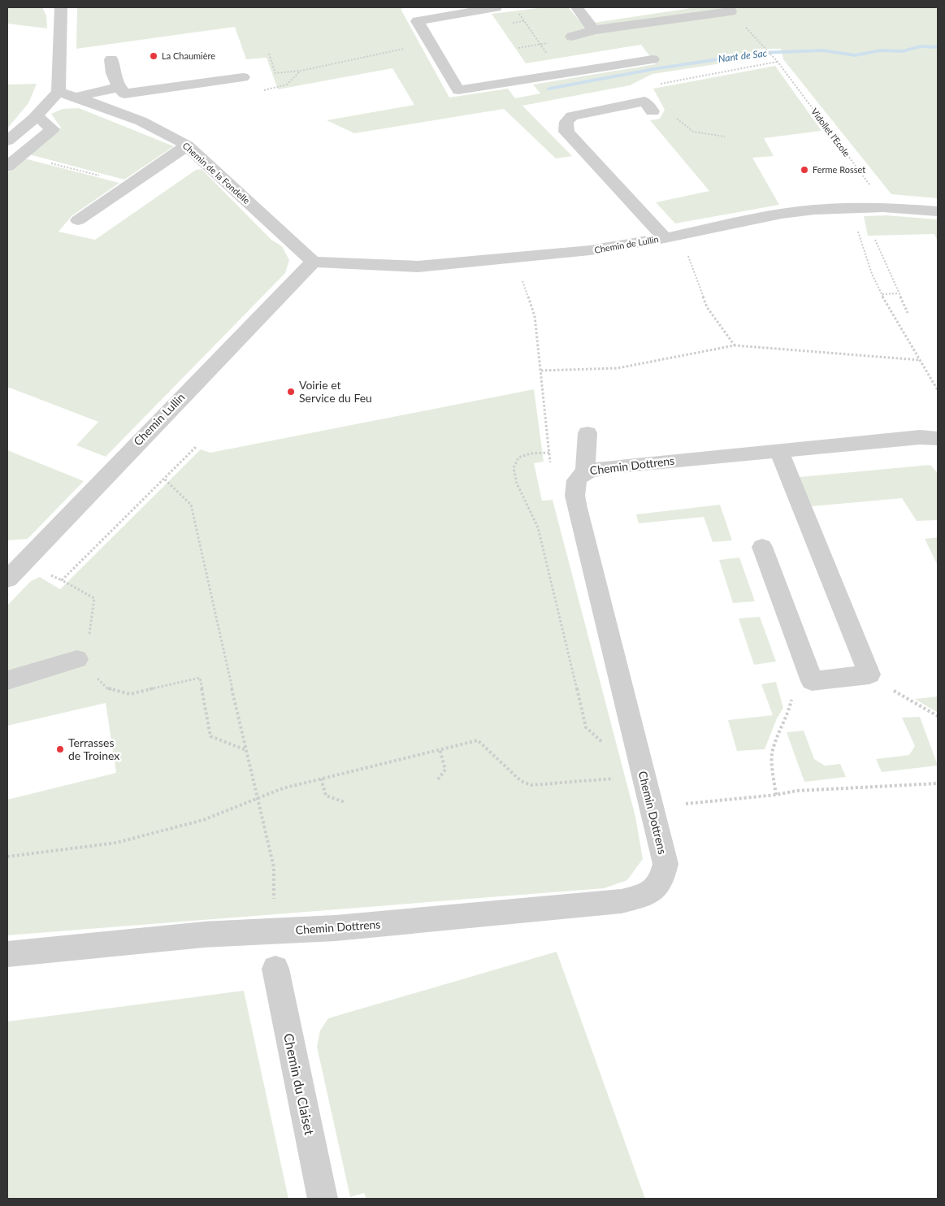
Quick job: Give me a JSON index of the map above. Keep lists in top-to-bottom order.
{
  "streets": {
    "street": [
      "Chemin de la Fondelle",
      "Chemin de Lullin",
      "Chemin Lullin",
      "Chemin Dottrens",
      "Chemin du Claiset"
    ],
    "path": ["Vidollet l'Ecole"]
  },
  "crossings": [
    ["Vidollet l'Ecole", "Chemin de Lullin"],
    ["Chemin de la Fondelle", "Chemin de Lullin"],
    ["Chemin de la Fondelle", "Chemin Lullin"],
    ["Chemin de Lullin", "Chemin Lullin"]
  ],
  "water": ["Nant de Sac"],
  "places": [
    "La Chaumière",
    "Ferme Rosset",
    "Voirie et Service du Feu",
    "Terrasses de Troinex"
  ]
}
